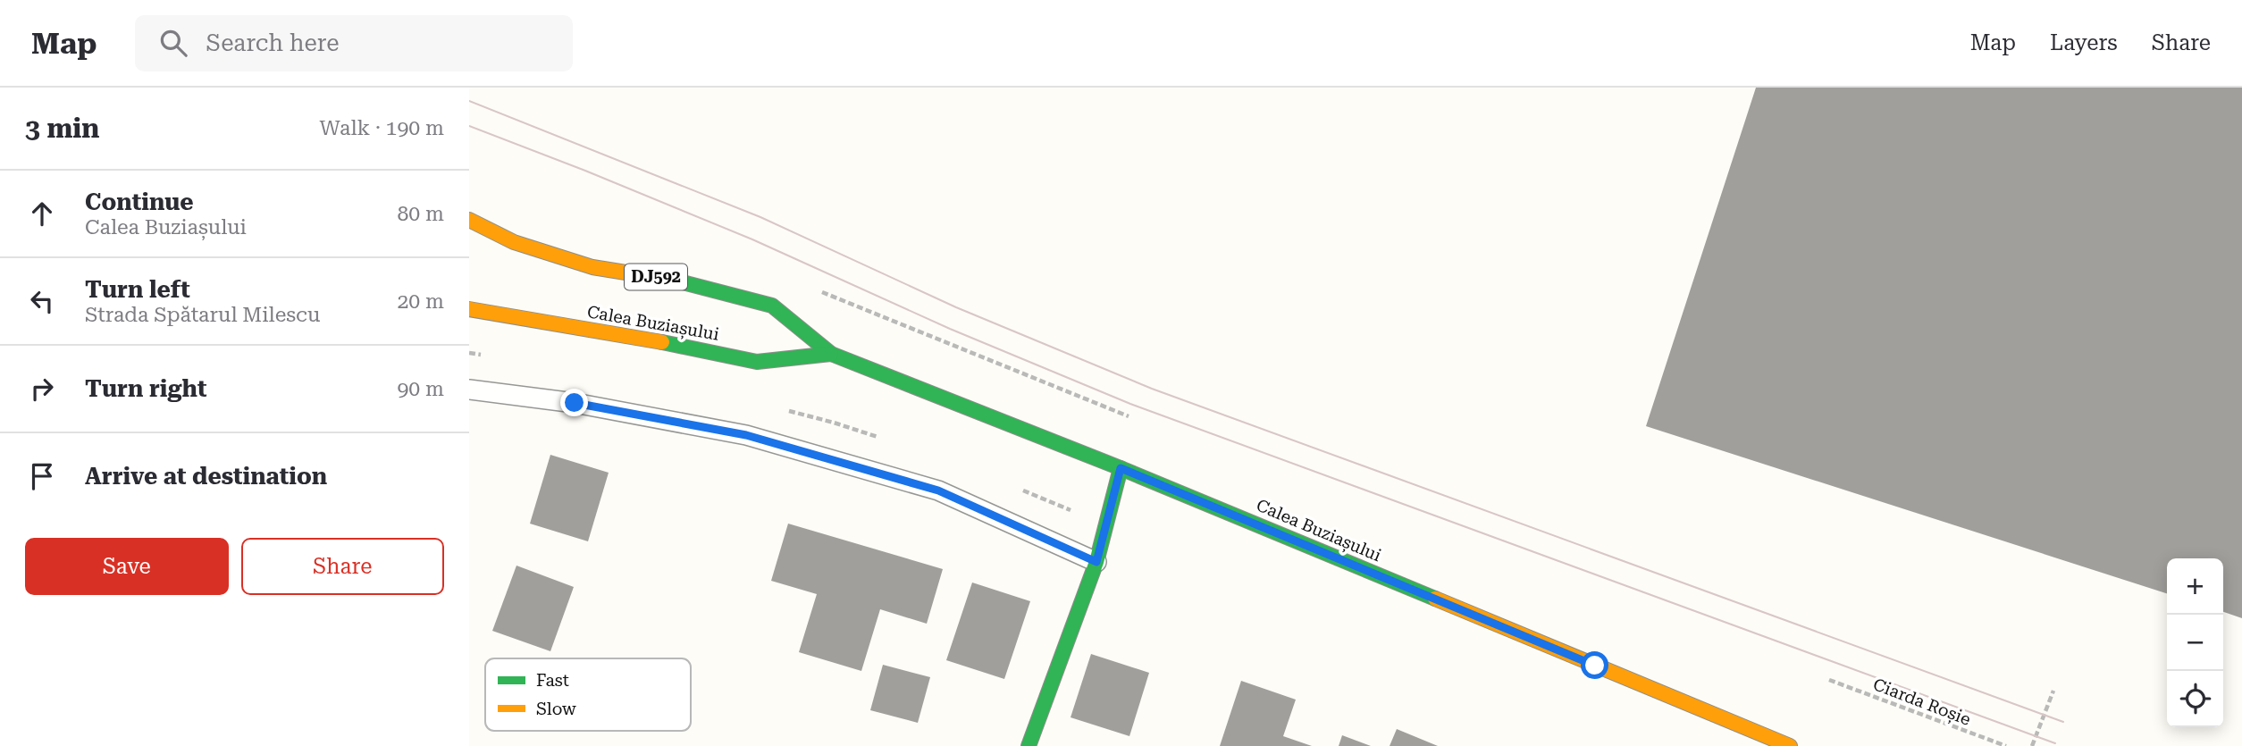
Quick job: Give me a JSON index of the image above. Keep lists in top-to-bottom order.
{
  "streets": {
    "main road": ["DJ592", "Calea Buziașului"],
    "path": ["Ciarda Roșie"]
  },
  "legend": ["Fast", "Slow"],
  "page": {
    "header": "Map",
    "search": "Search here",
    "nav": ["Map", "Layers", "Share"],
    "heading": ["3 min", "Walk · 190 m"],
    "list": [
      ["Continue", "Calea Buziașului", "80 m"],
      ["Turn left", "Strada Spătarul Milescu", "20 m"],
      ["Turn right", "90 m"],
      "Arrive at destination"
    ],
    "buttons": ["Save", "Share"],
    "map_buttons": ["+", "−"]
  }
}
